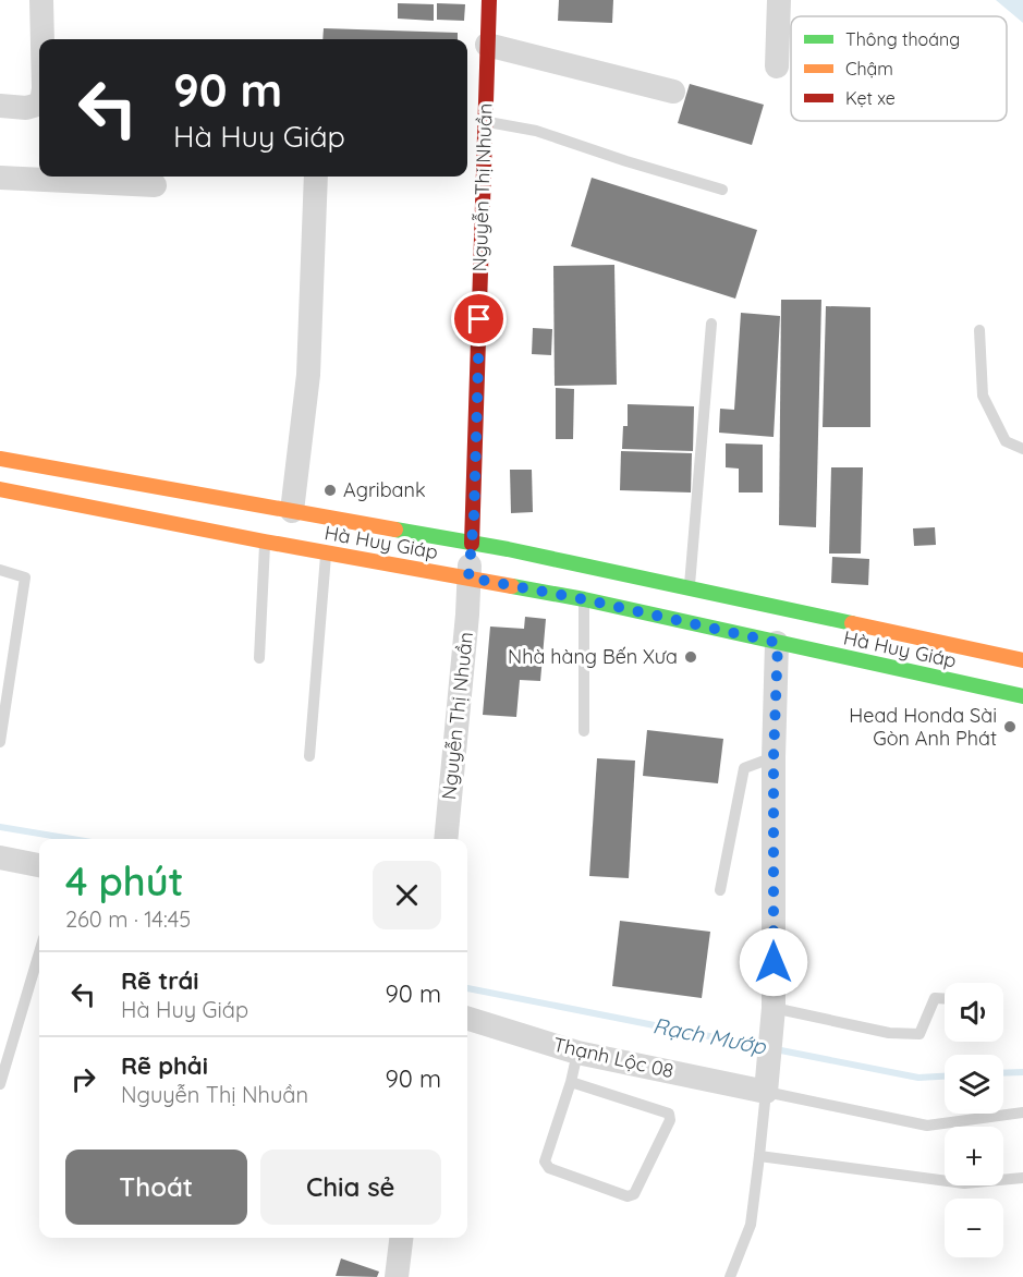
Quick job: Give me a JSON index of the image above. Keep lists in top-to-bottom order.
{
  "streets": {
    "main road": ["Nguyễn Thị Nhuần", "Hà Huy Giáp"],
    "street": ["Thạnh Lộc 08"]
  },
  "crossings": [
    ["Nguyễn Thị Nhuần", "Hà Huy Giáp"]
  ],
  "water": ["Rạch Mướp"],
  "places": ["Agribank", "Nhà hàng Bến Xưa", "Head Honda Sài Gòn Anh Phát"],
  "legend": ["Thông thoáng", "Chậm", "Kẹt xe"],
  "page": {
    "turn": ["90 m", "Hà Huy Giáp"],
    "heading": ["4 phút", "260 m · 14:45"],
    "list": [
      {
        "name": "Rẽ trái",
        "note": "Hà Huy Giáp",
        "value": "90 m"
      },
      {
        "name": "Rẽ phải",
        "note": "Nguyễn Thị Nhuần",
        "value": "90 m"
      }
    ],
    "map_buttons": ["+", "−"],
    "buttons": ["Thoát", "Chia sẻ"]
  }
}
